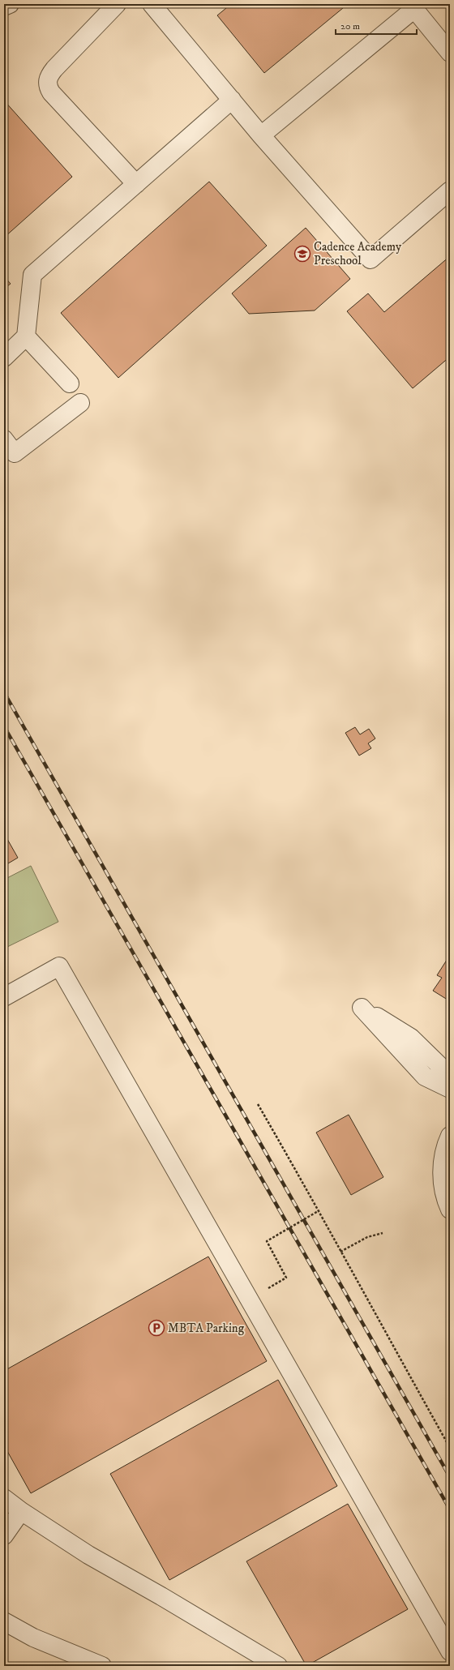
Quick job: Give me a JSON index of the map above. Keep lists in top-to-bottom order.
{
  "places": {
    "school or university": ["Cadence Academy Preschool"],
    "parking": ["MBTA Parking"]
  },
  "scale_bar": "20 m"
}
